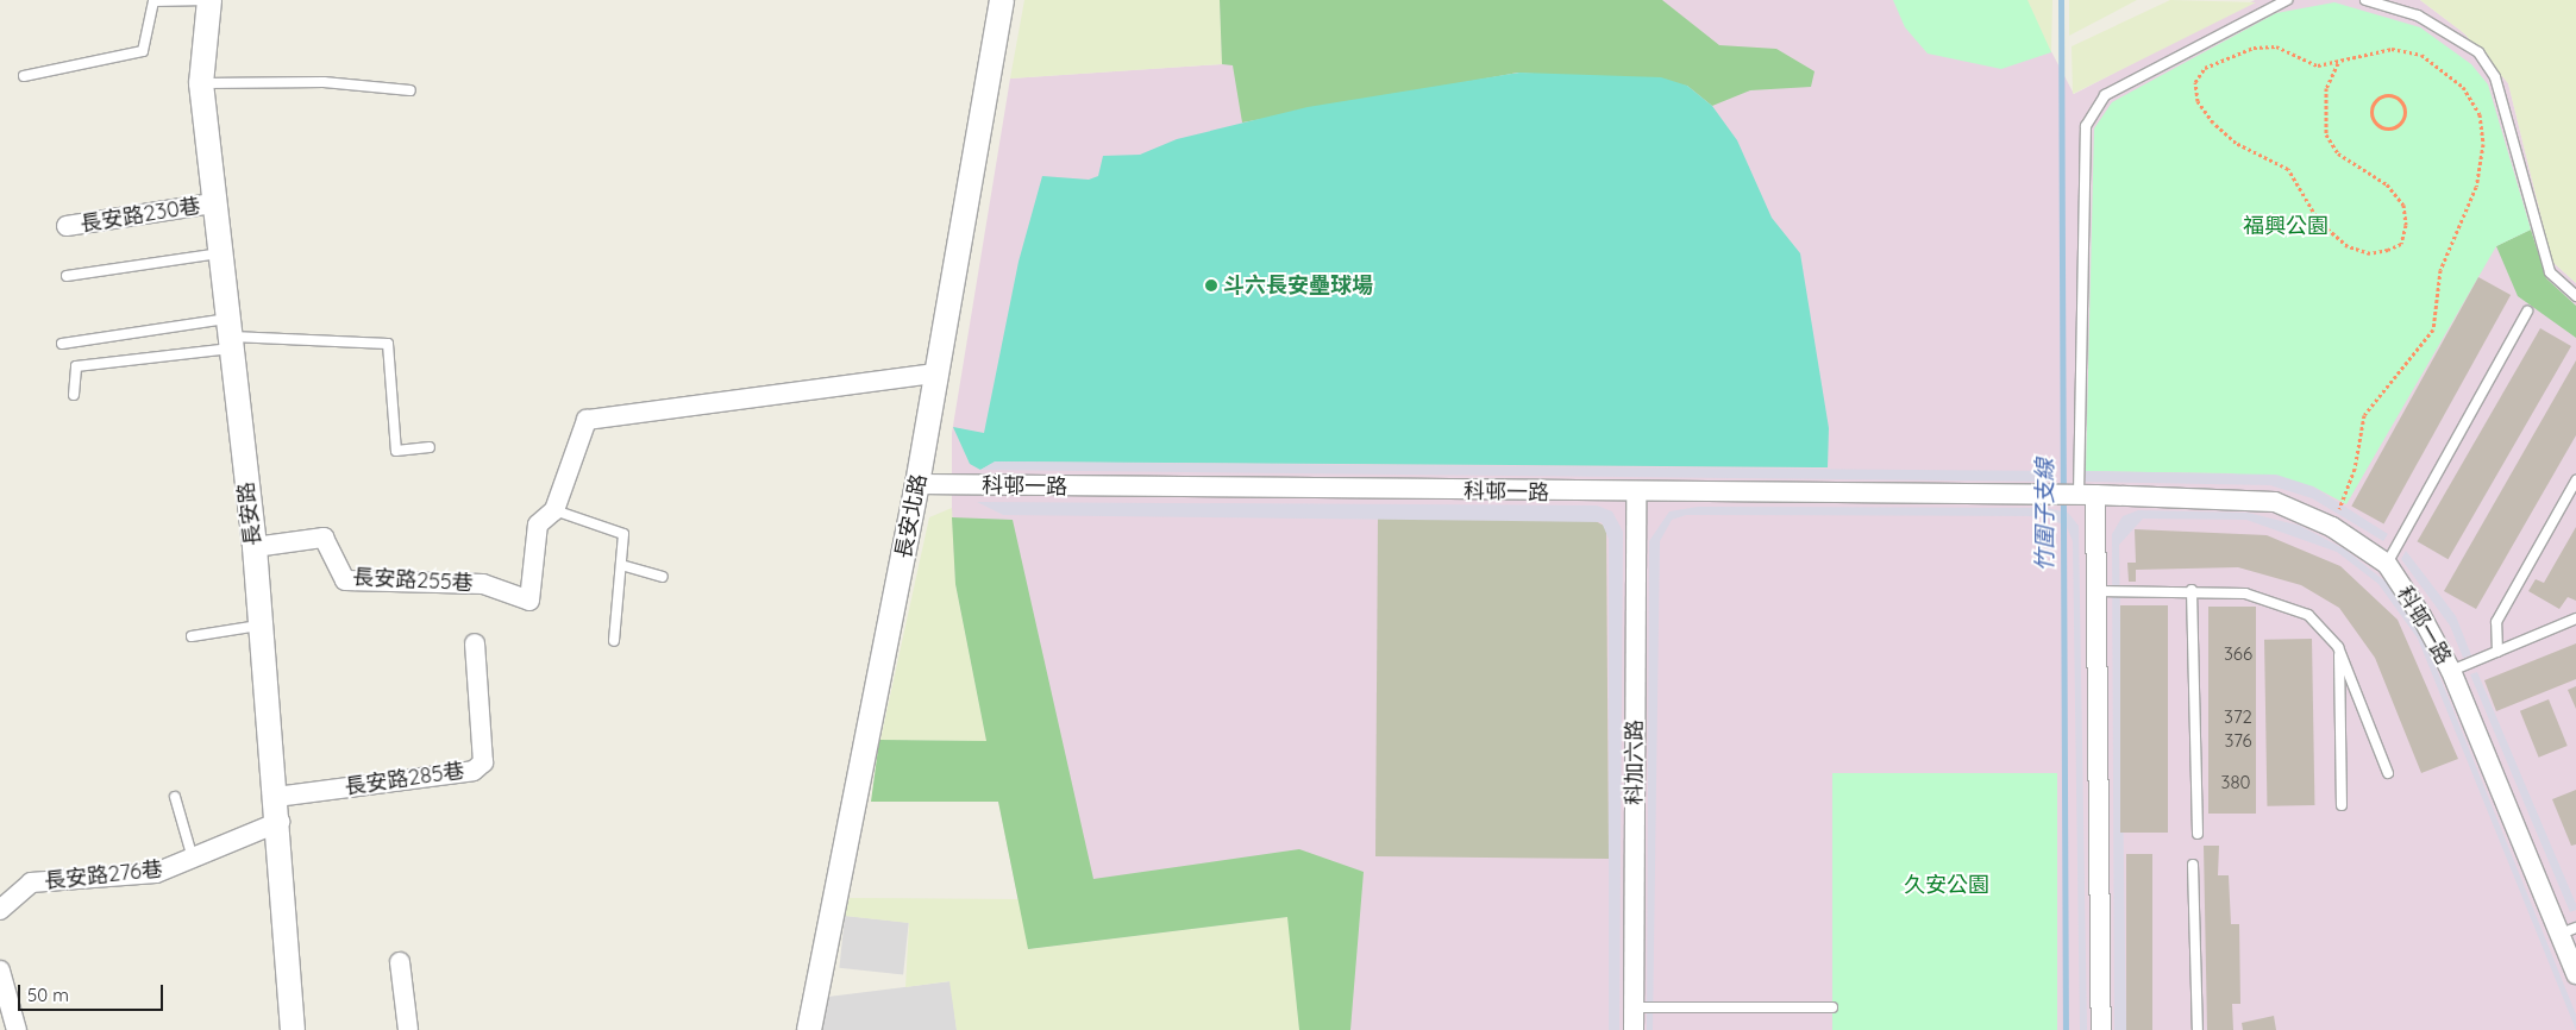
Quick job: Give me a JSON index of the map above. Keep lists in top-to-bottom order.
{
  "streets": {
    "street": [
      "長安路230巷",
      "科邨一路",
      "長安路",
      "長安北路",
      "長安路255巷",
      "科加六路",
      "長安路285巷",
      "長安路276巷"
    ]
  },
  "crossings": [
    ["長安路230巷", "長安路"],
    ["科邨一路", "長安北路"],
    ["科邨一路", "科加六路"],
    ["長安路", "長安路255巷"],
    ["長安路", "長安路285巷"],
    ["長安路", "長安路276巷"]
  ],
  "water": ["竹圍子支線"],
  "parks": ["福興公園", "久安公園"],
  "places": ["斗六長安壘球場"],
  "house_numbers": [
    "366",
    "372",
    "376",
    "380"
  ],
  "scale_bar": "50 m"
}
